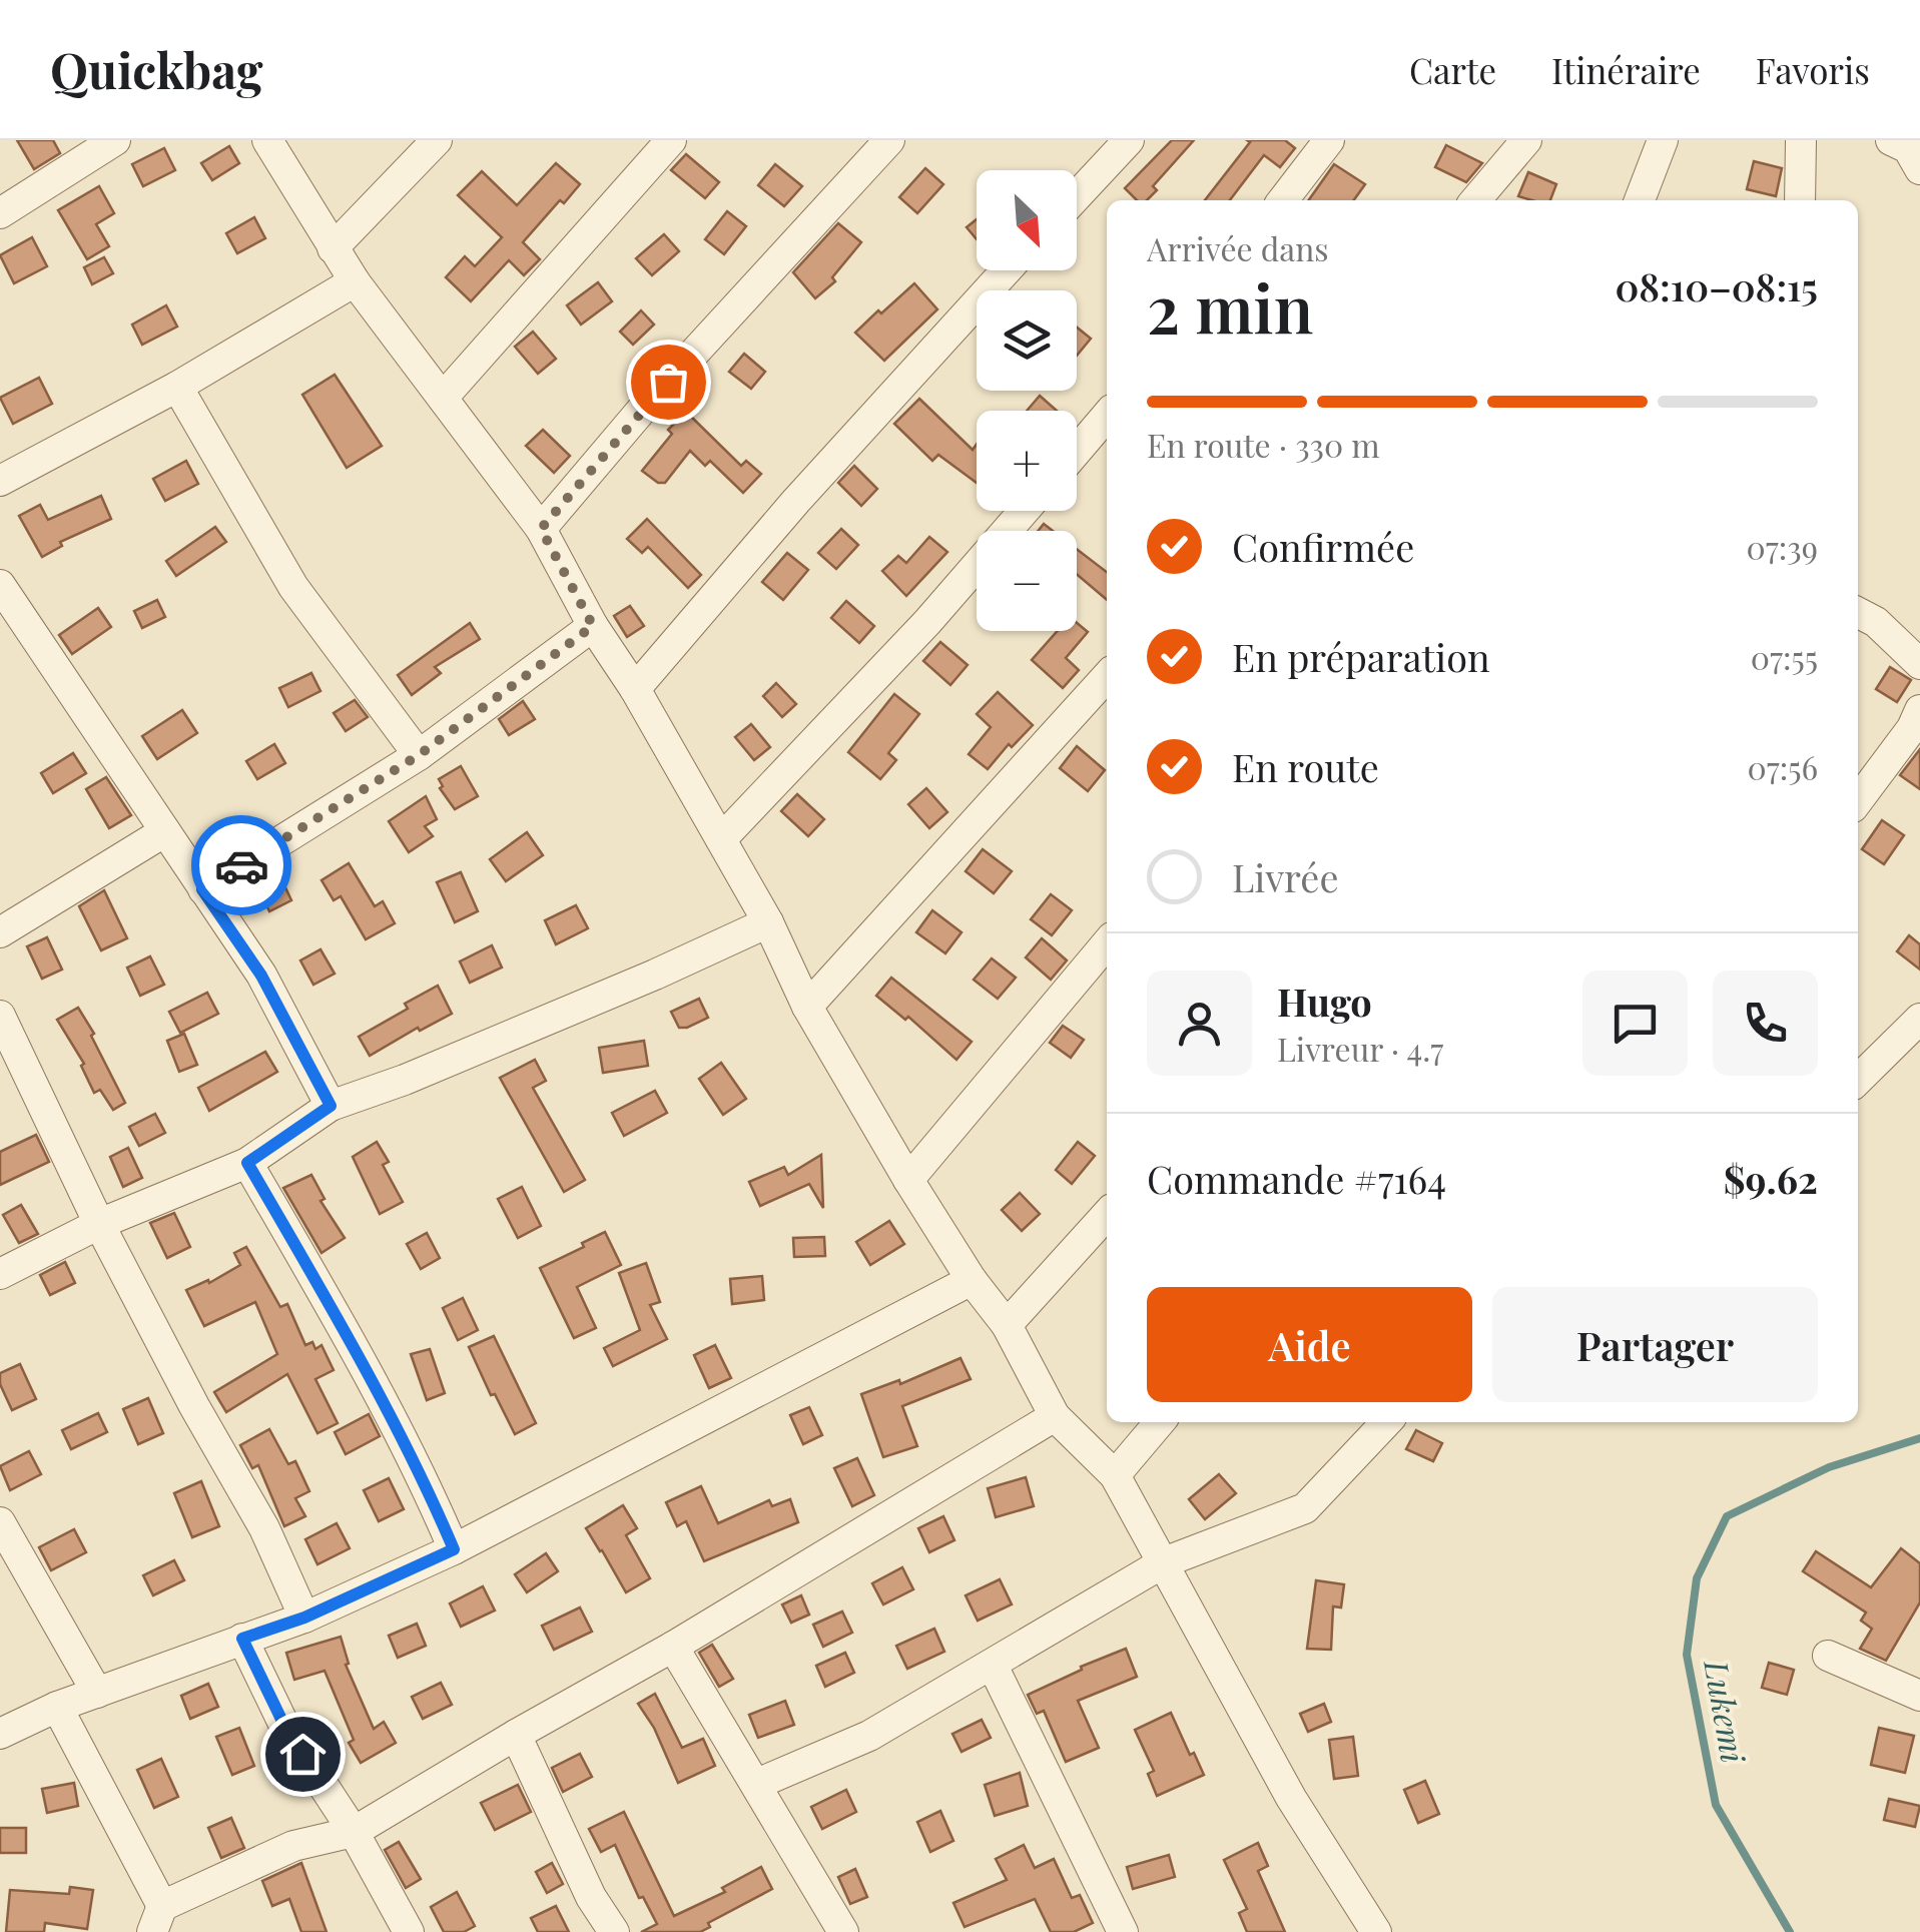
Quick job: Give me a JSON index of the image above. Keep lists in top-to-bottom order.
{
  "water": ["Lukemi"],
  "north": "bottom right",
  "page": {
    "header": "Quickbag",
    "nav": ["Carte", "Itinéraire", "Favoris"],
    "map_buttons": ["+", "−"],
    "heading": ["2 min", "Arrivée dans", "08:10–08:15"],
    "panel": [
      "Hugo",
      "Livreur · 4.7",
      "Commande #7164",
      "$9.62"
    ],
    "bar": "En route · 330 m",
    "list": [
      ["Confirmée", "07:39"],
      ["En préparation", "07:55"],
      ["En route", "07:56"],
      "Livrée"
    ],
    "buttons": ["Aide", "Partager"]
  }
}
